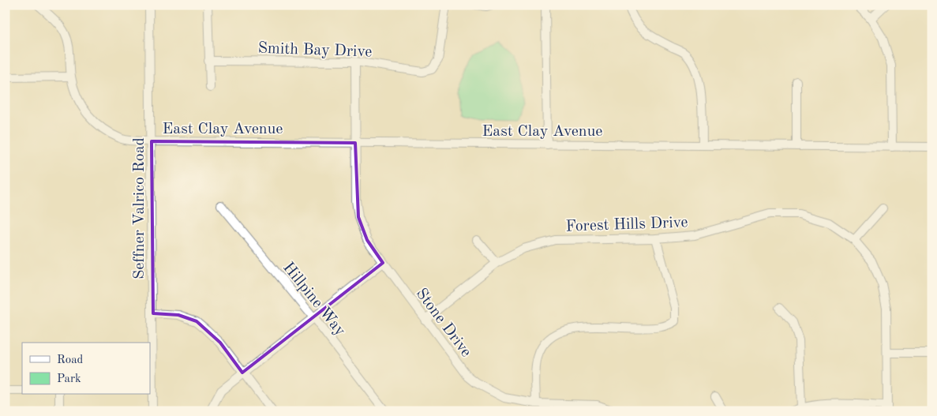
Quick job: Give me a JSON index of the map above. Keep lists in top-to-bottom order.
{
  "streets": {
    "street": [
      "Smith Bay Drive",
      "East Clay Avenue",
      "Seffner Valrico Road",
      "Forest Hills Drive",
      "Hillpine Way",
      "Stone Drive"
    ]
  },
  "crossings": [
    ["Smith Bay Drive", "Stone Drive"],
    ["East Clay Avenue", "Seffner Valrico Road"],
    ["East Clay Avenue", "Stone Drive"],
    ["Forest Hills Drive", "Stone Drive"]
  ],
  "legend": ["Road", "Park"]
}
